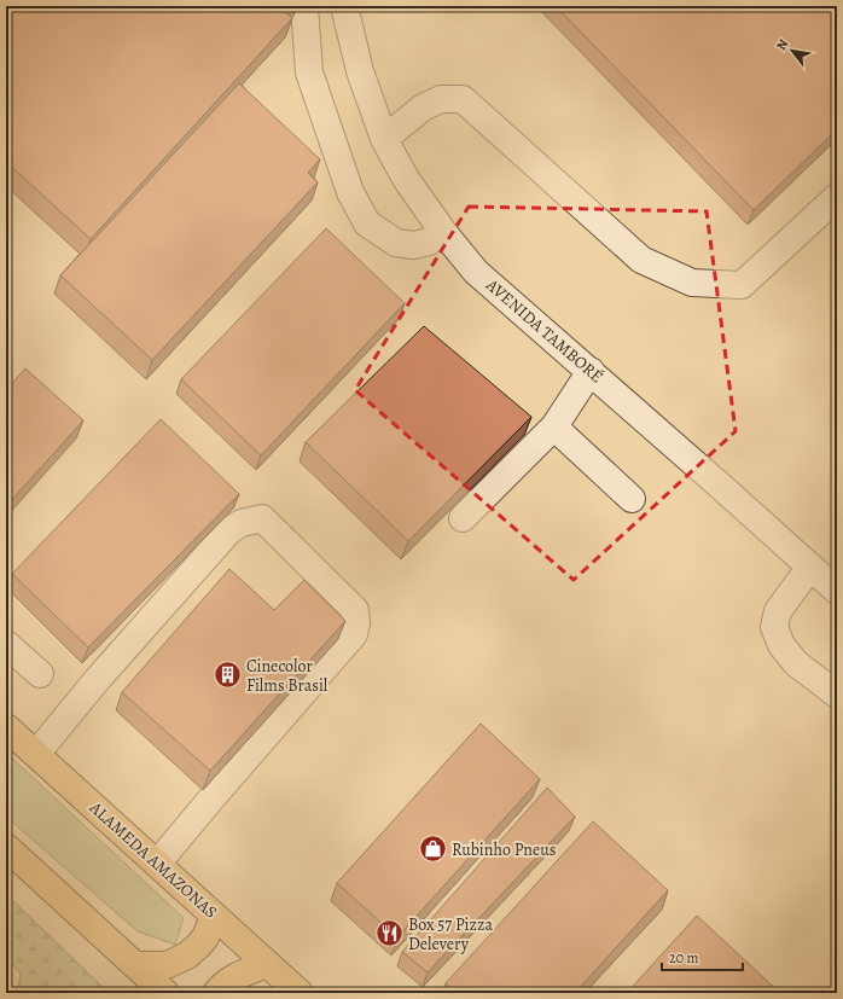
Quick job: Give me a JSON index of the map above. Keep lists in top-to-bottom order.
{
  "streets": {
    "main road": ["ALAMEDA AMAZONAS"],
    "street": ["AVENIDA TAMBORÉ"]
  },
  "places": {
    "building": ["Cinecolor Films Brasil"],
    "shop": ["Rubinho Pneus"],
    "restaurant": ["Box 57 Pizza Delevery"]
  },
  "scale_bar": "20 m",
  "north": "top left"
}
